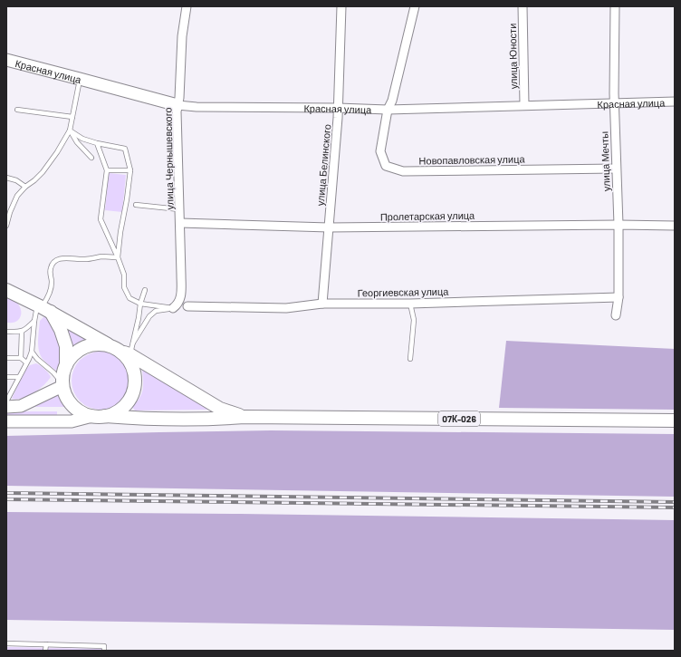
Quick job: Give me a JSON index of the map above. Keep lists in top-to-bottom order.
{
  "streets": {
    "main road": ["07К-026"],
    "street": [
      "улица Юности",
      "Красная улица",
      "улица Чернышевского",
      "Новопавловская улица",
      "улица Мечты",
      "улица Белинского",
      "Пролетарская улица",
      "Георгиевская улица"
    ]
  },
  "crossings": [
    ["улица Юности", "Красная улица"],
    ["Красная улица", "улица Чернышевского"],
    ["Красная улица", "Новопавловская улица"],
    ["Красная улица", "улица Мечты"],
    ["Красная улица", "улица Белинского"],
    ["улица Чернышевского", "Пролетарская улица"],
    ["Новопавловская улица", "улица Мечты"],
    ["улица Мечты", "Пролетарская улица"],
    ["улица Мечты", "Георгиевская улица"],
    ["улица Белинского", "Пролетарская улица"],
    ["улица Белинского", "Георгиевская улица"]
  ]
}
